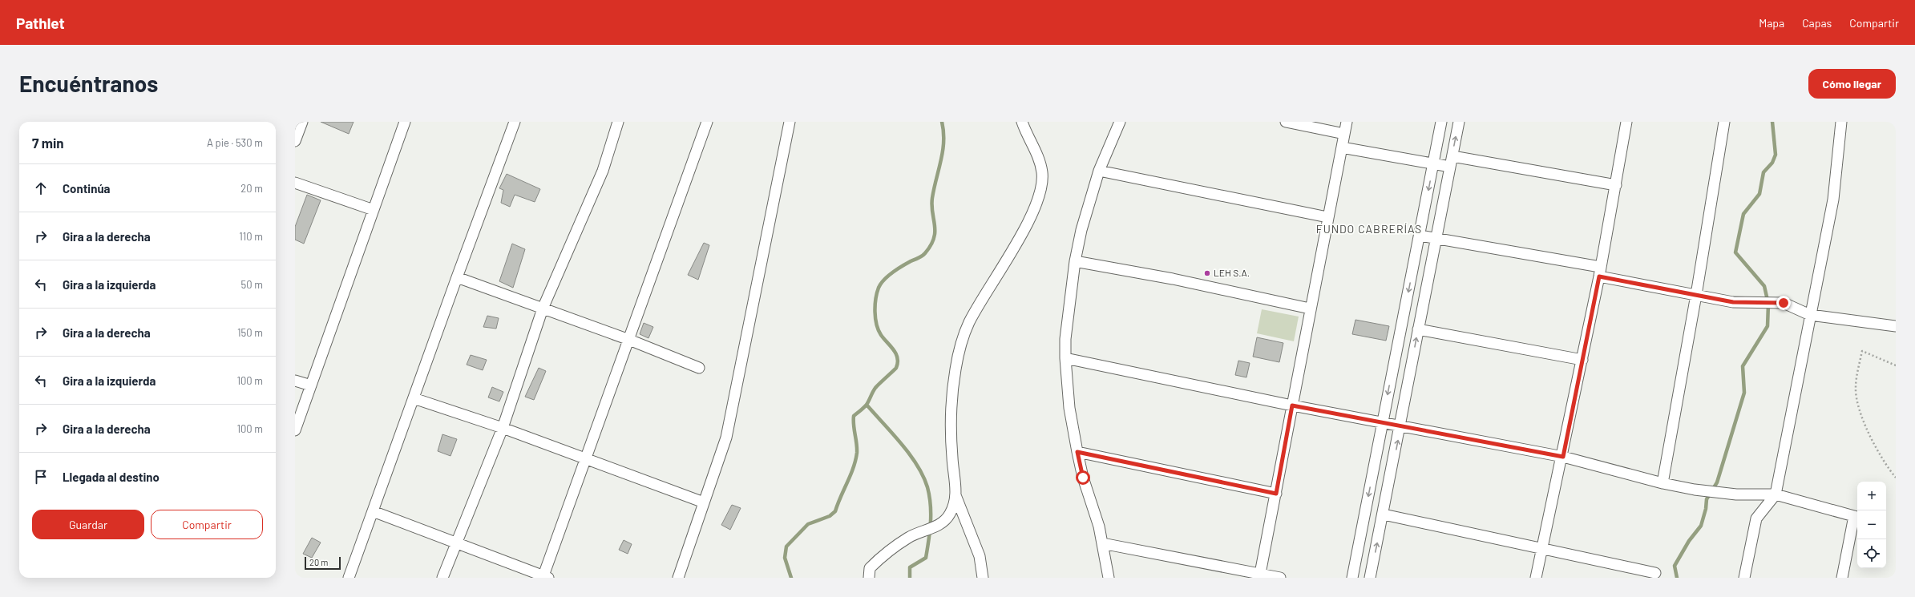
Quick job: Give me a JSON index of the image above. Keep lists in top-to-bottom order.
{
  "districts": ["FUNDO CABRERÍAS"],
  "places": ["LEH S.A."],
  "scale_bar": "20 m",
  "page": {
    "header": "Pathlet",
    "nav": ["Mapa", "Capas", "Compartir"],
    "buttons": [
      "Cómo llegar",
      ["Guardar", "Compartir"]
    ],
    "title": "Encuéntranos",
    "heading": ["7 min", "A pie · 530 m"],
    "list": [
      ["Continúa", "20 m"],
      ["Gira a la derecha", "110 m"],
      ["Gira a la izquierda", "50 m"],
      ["Gira a la derecha", "150 m"],
      ["Gira a la izquierda", "100 m"],
      ["Gira a la derecha", "100 m"],
      "Llegada al destino"
    ],
    "map_buttons": ["+", "−"],
    "scale": "20 m"
  }
}
